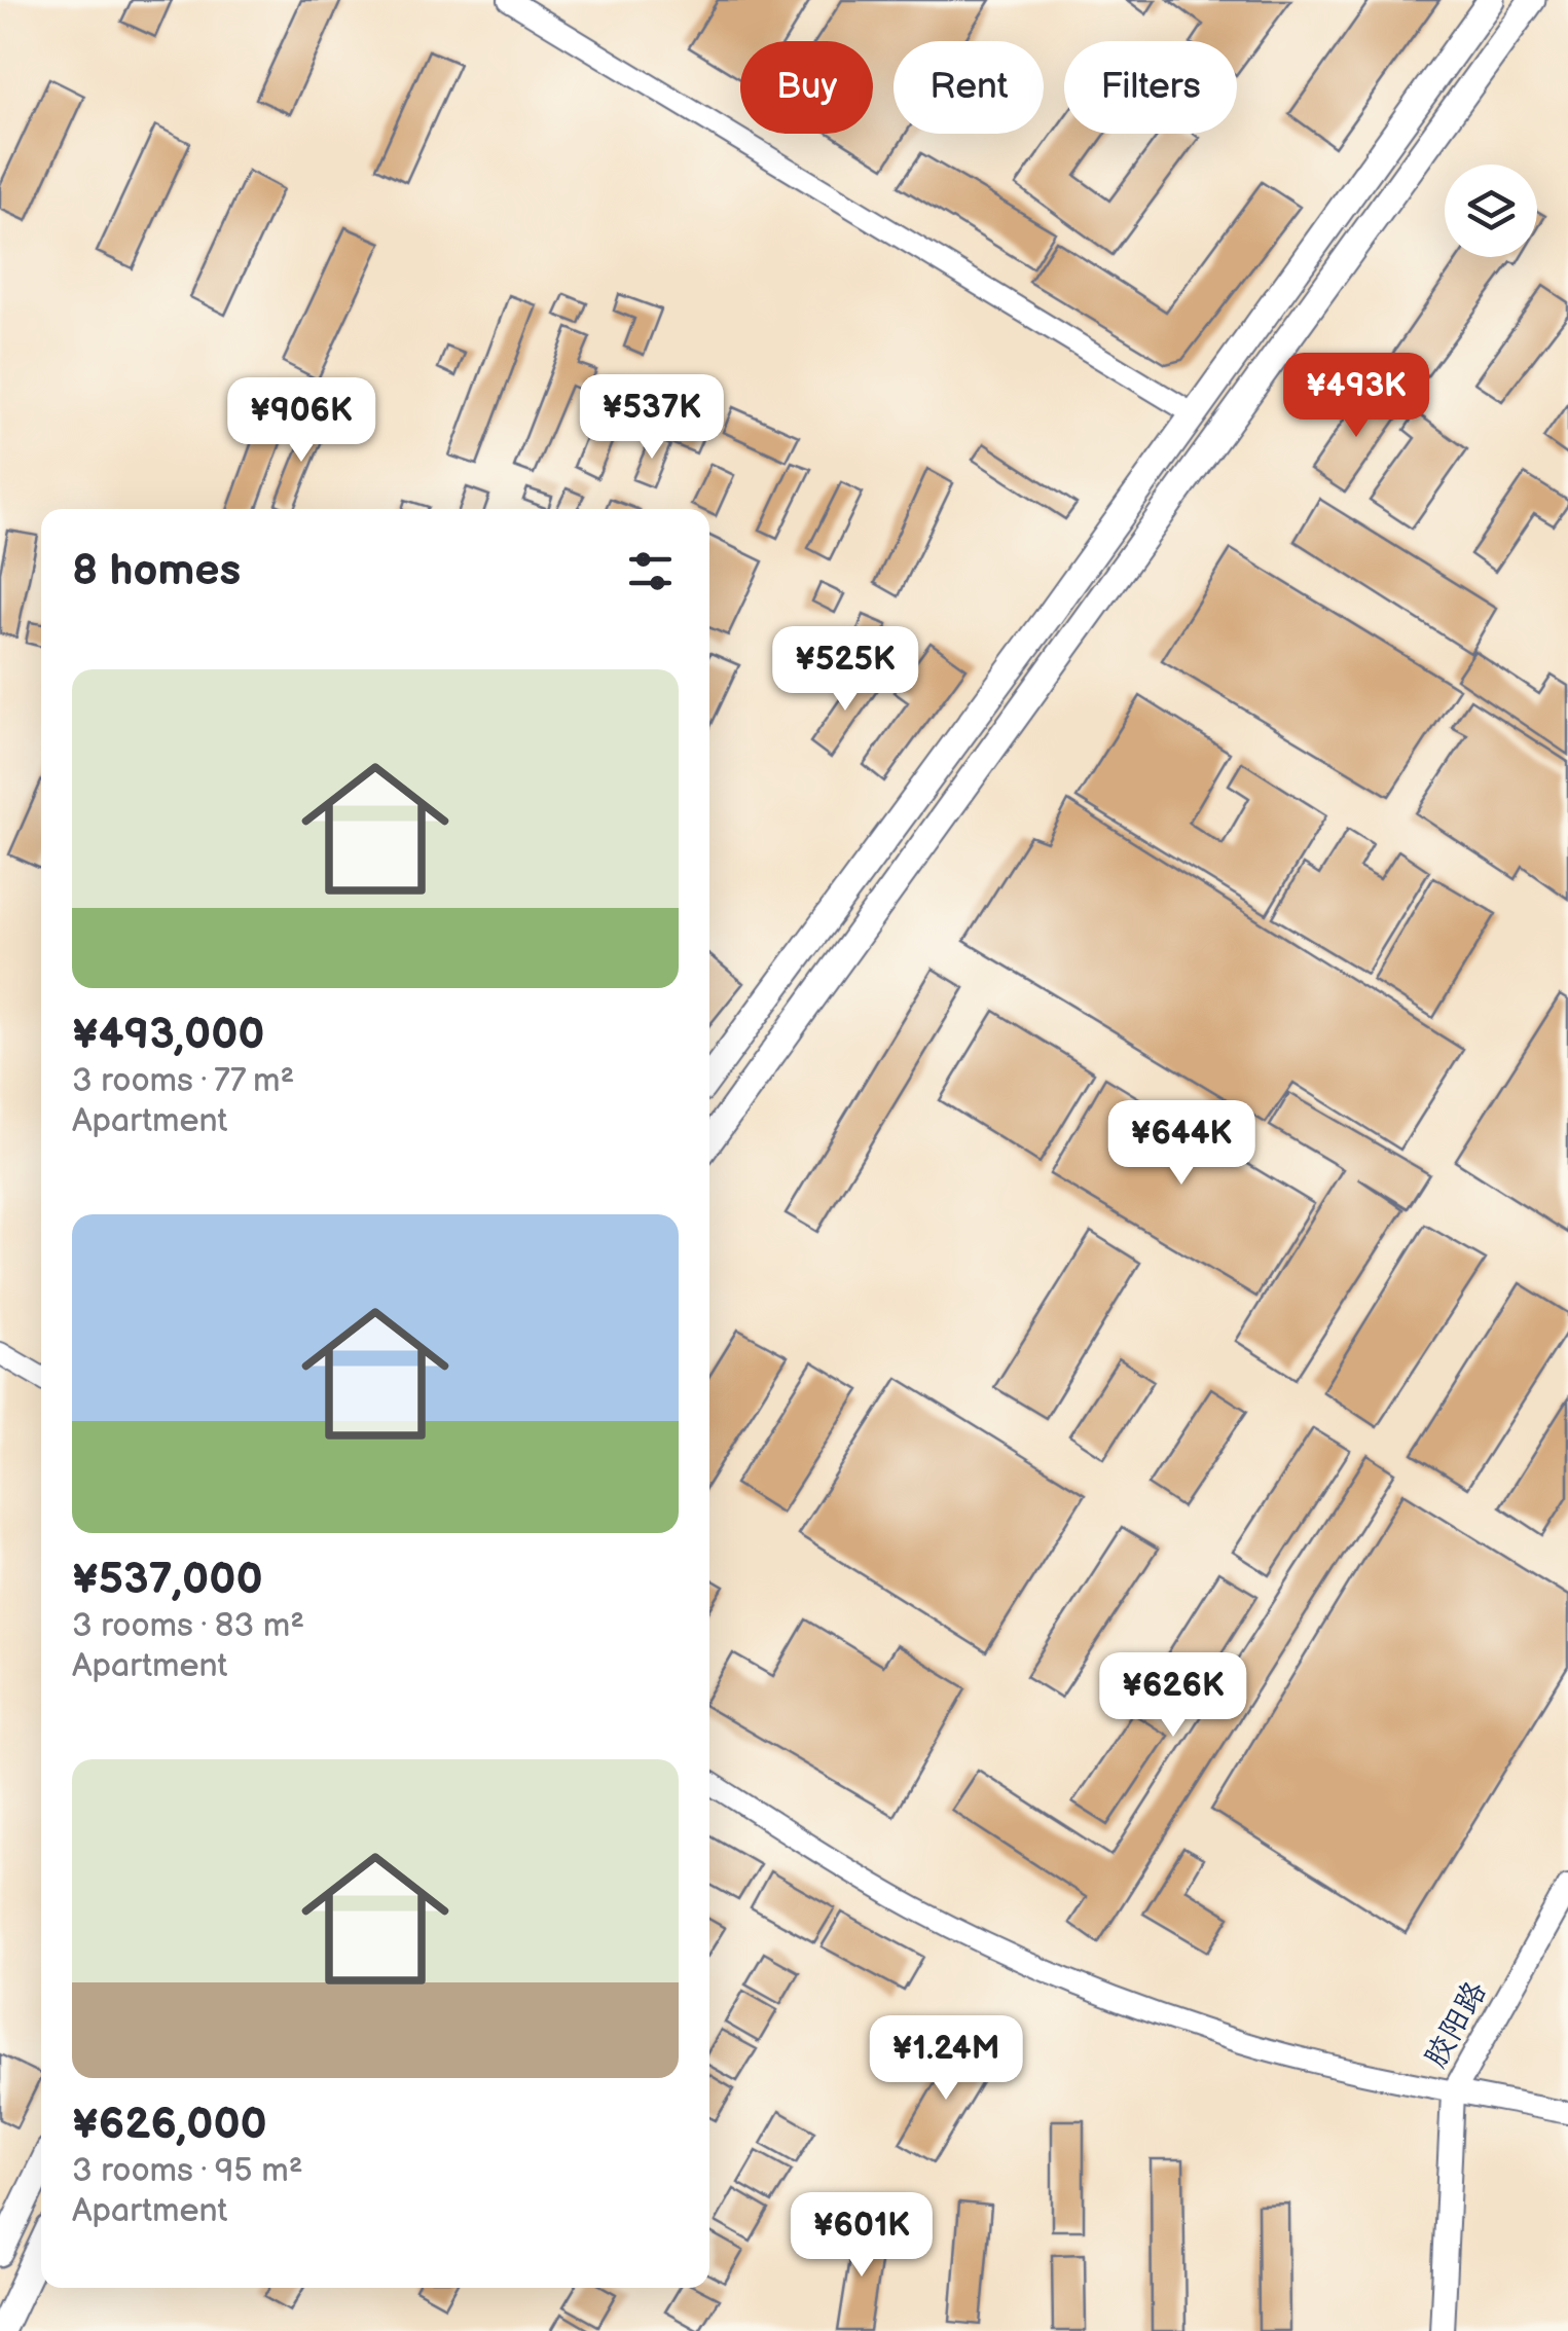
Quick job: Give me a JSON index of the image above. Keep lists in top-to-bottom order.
{
  "streets": {
    "main road": ["胶阳路"]
  },
  "page": {
    "chip": ["Buy", "Rent", "Filters"],
    "price": [
      "¥493K",
      "¥537K",
      "¥906K",
      "¥525K",
      "¥644K",
      "¥626K",
      "¥1.24M",
      "¥601K"
    ],
    "heading": "8 homes",
    "list": [
      {
        "name": "¥493,000",
        "note": "3 rooms · 77 m² · Apartment"
      },
      {
        "name": "¥537,000",
        "note": "3 rooms · 83 m² · Apartment"
      },
      {
        "name": "¥626,000",
        "note": "3 rooms · 95 m² · Apartment"
      }
    ]
  }
}
